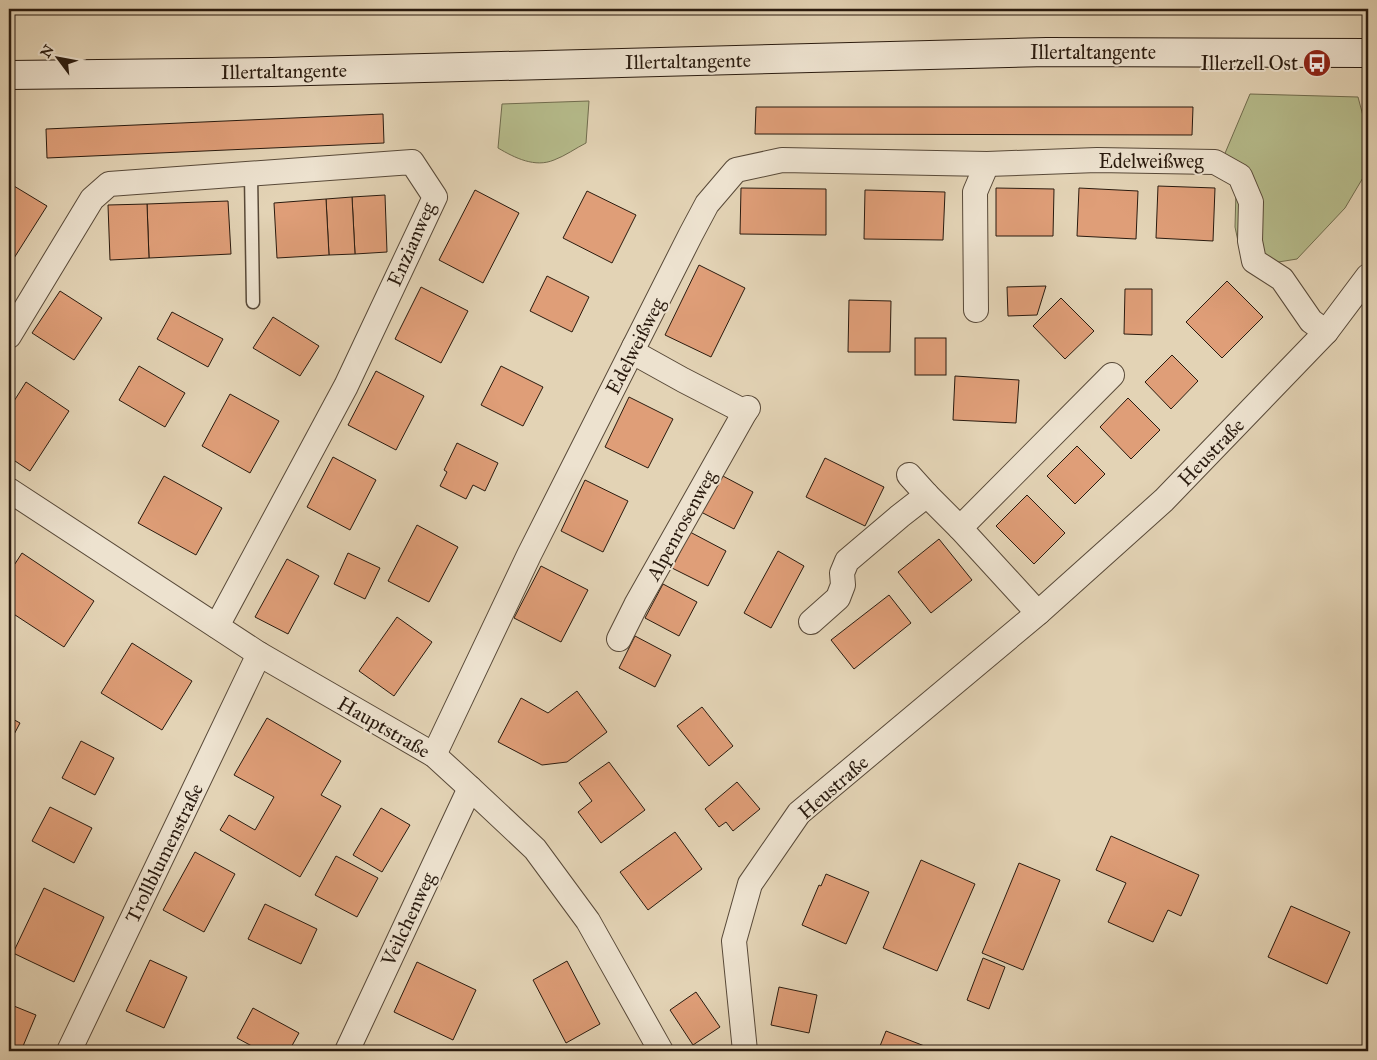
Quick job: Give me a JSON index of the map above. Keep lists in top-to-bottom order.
{
  "streets": {
    "street": [
      "Illertaltangente",
      "Edelweißweg",
      "Enzianweg",
      "Heustraße",
      "Alpenrosenweg",
      "Hauptstraße",
      "Trollblumenstraße",
      "Veilchenweg"
    ]
  },
  "crossings": [
    ["Edelweißweg", "Heustraße"],
    ["Edelweißweg", "Alpenrosenweg"],
    ["Edelweißweg", "Hauptstraße"],
    ["Enzianweg", "Hauptstraße"],
    ["Hauptstraße", "Trollblumenstraße"],
    ["Hauptstraße", "Veilchenweg"]
  ],
  "places": {
    "bus stop": ["Illerzell Ost"]
  },
  "north": "top left"
}
